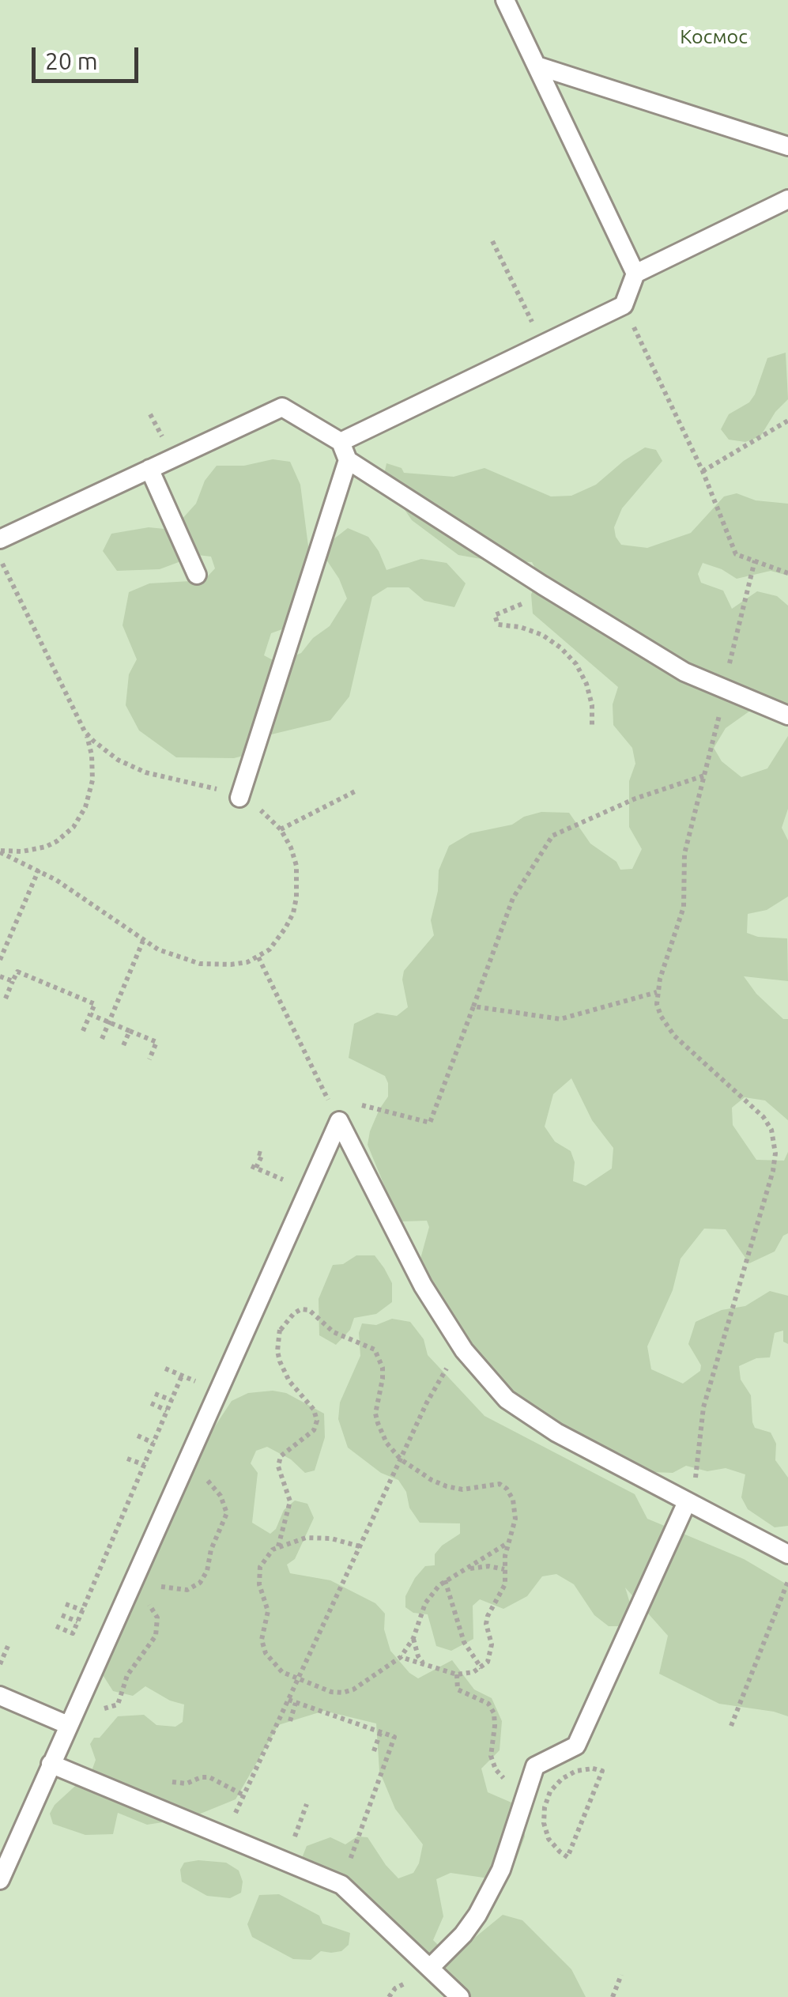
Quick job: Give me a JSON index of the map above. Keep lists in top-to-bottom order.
{
  "parks": ["Космос"],
  "scale_bar": "20 m"
}
